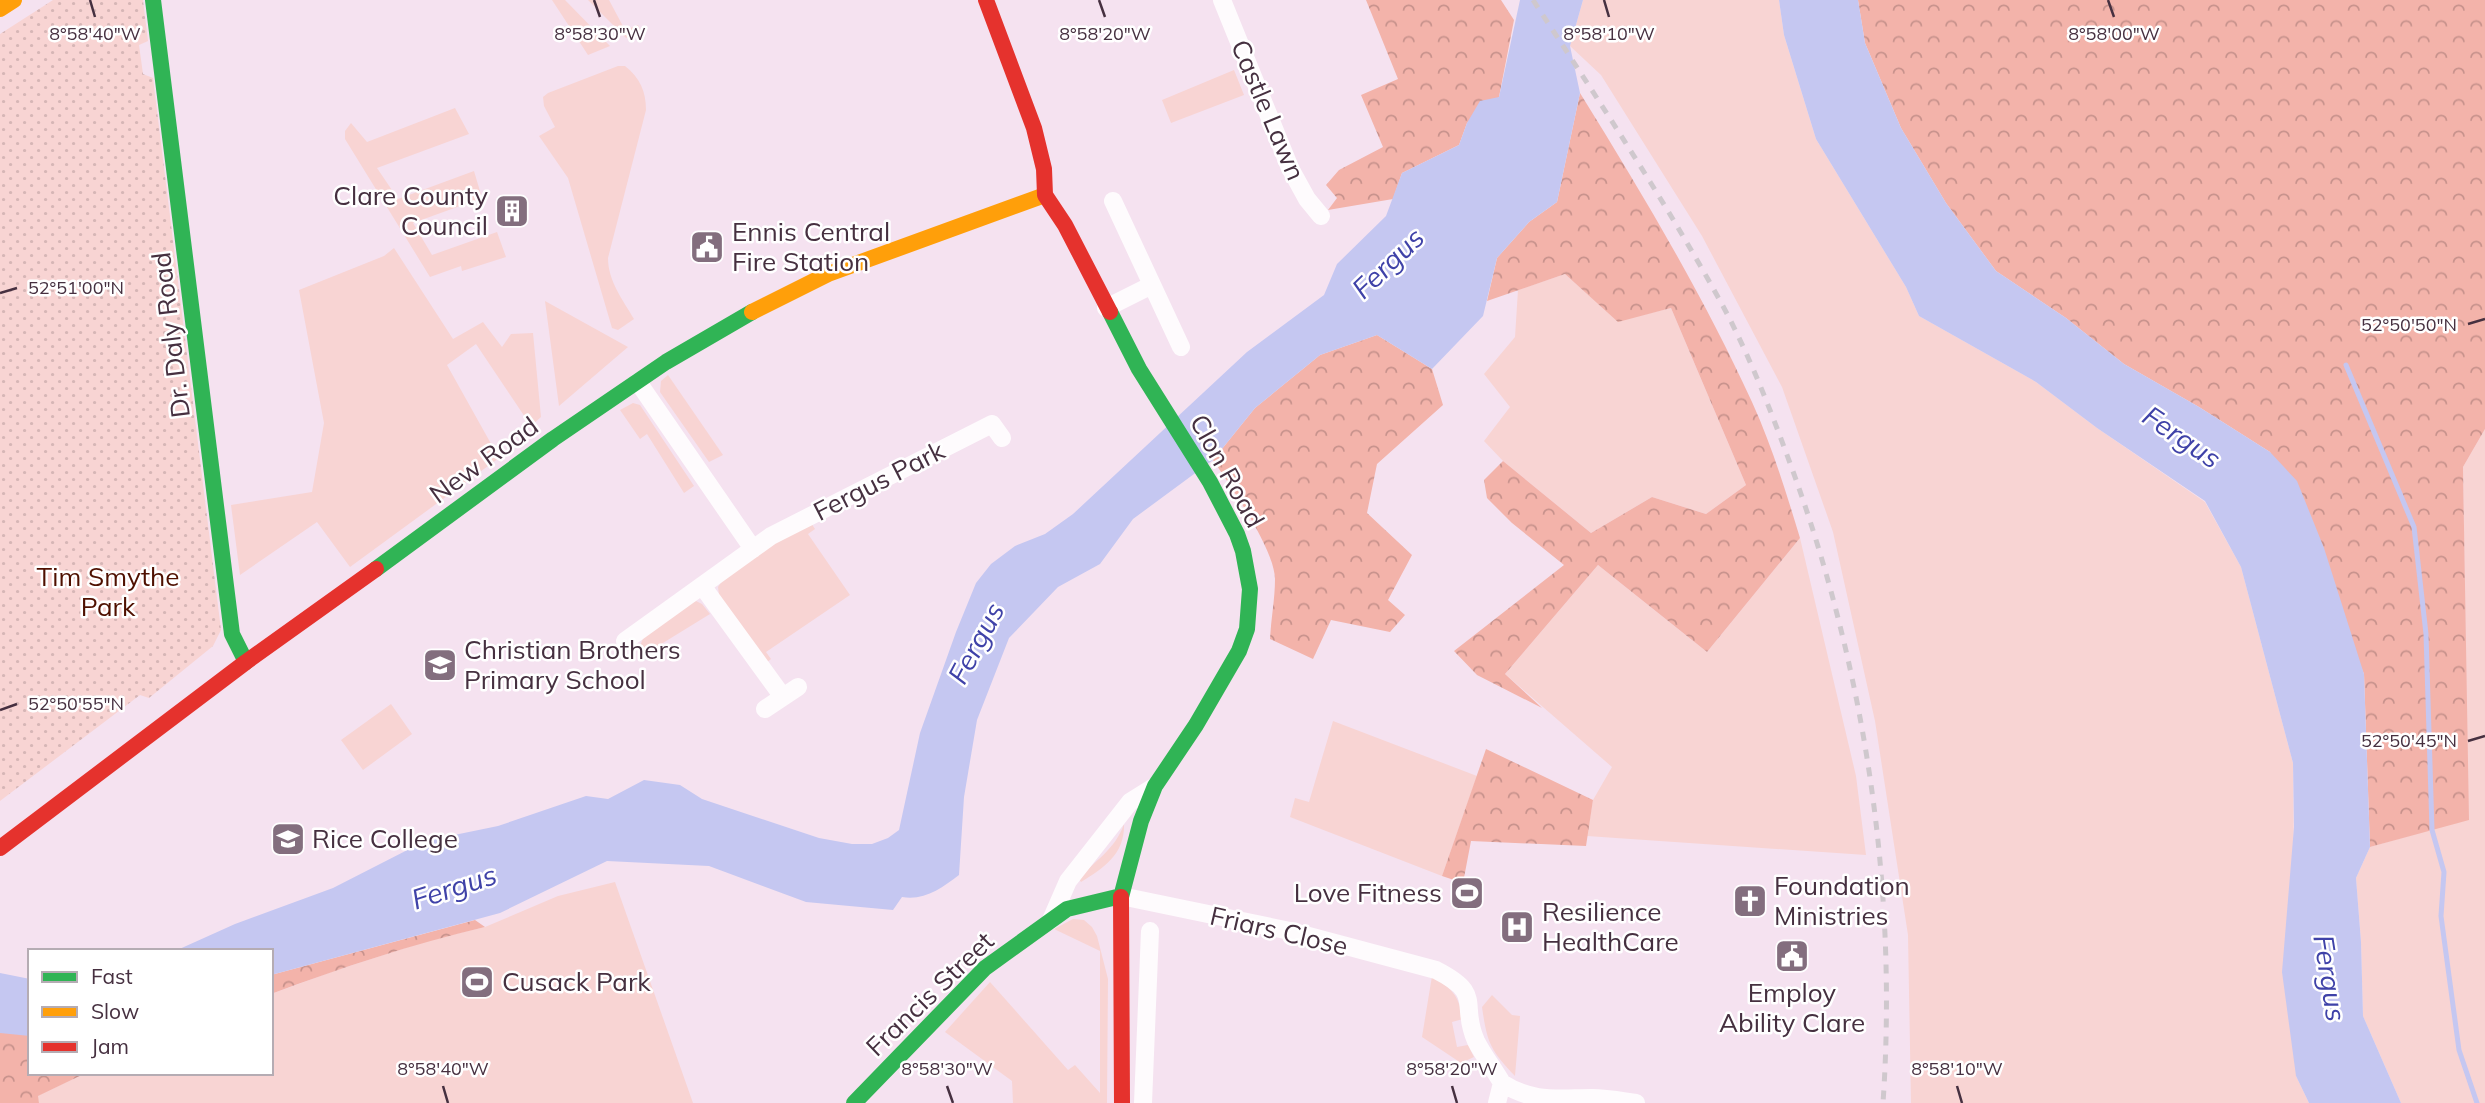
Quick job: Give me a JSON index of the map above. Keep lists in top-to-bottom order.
{
  "streets": {
    "street": [
      "Castle Lawn",
      "Dr. Daly Road",
      "New Road",
      "Clon Road",
      "Fergus Park",
      "Friars Close",
      "Francis Street"
    ]
  },
  "crossings": [
    ["Dr. Daly Road", "New Road"],
    ["New Road", "Clon Road"],
    ["Clon Road", "Friars Close"],
    ["Clon Road", "Francis Street"],
    ["Friars Close", "Francis Street"]
  ],
  "water": ["Fergus"],
  "parks": ["Tim Smythe Park"],
  "places": {
    "building": ["Clare County Council"],
    "public building": ["Ennis Central Fire Station", "Employ Ability Clare"],
    "school or university": ["Christian Brothers Primary School", "Rice College"],
    "sports": ["Love Fitness", "Cusack Park"],
    "church": ["Foundation Ministries"],
    "hospital": ["Resilience HealthCare"]
  },
  "legend": ["Fast", "Slow", "Jam"],
  "coordinates": [
    "8°58'40\"W",
    "8°58'30\"W",
    "8°58'20\"W",
    "8°58'10\"W",
    "8°58'00\"W",
    "52°51'00\"N",
    "52°50'50\"N",
    "52°50'55\"N",
    "52°50'45\"N"
  ]
}
